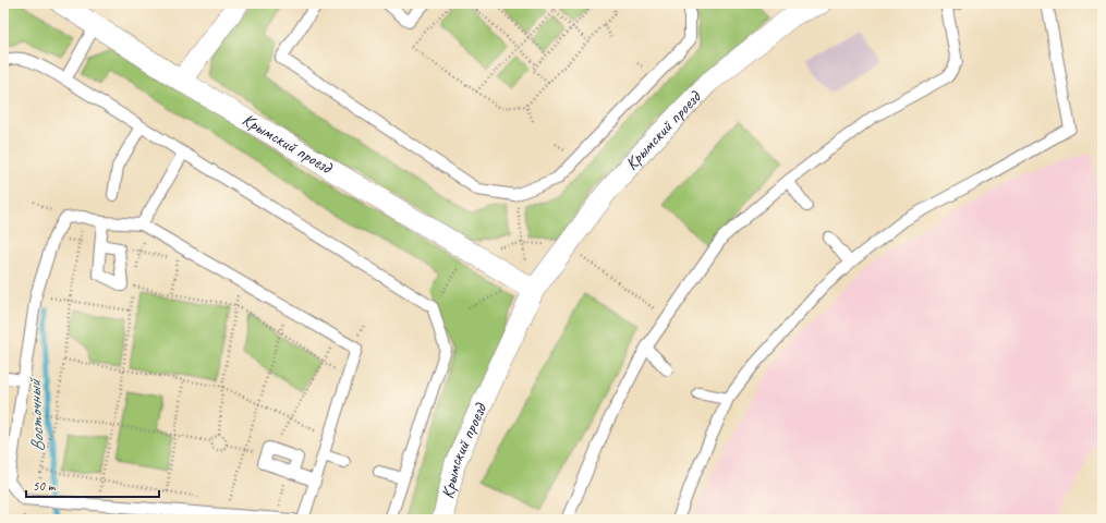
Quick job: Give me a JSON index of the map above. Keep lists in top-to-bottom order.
{
  "streets": {
    "street": ["Крымский проезд"]
  },
  "water": ["Восточный"],
  "scale_bar": "50 m"
}
